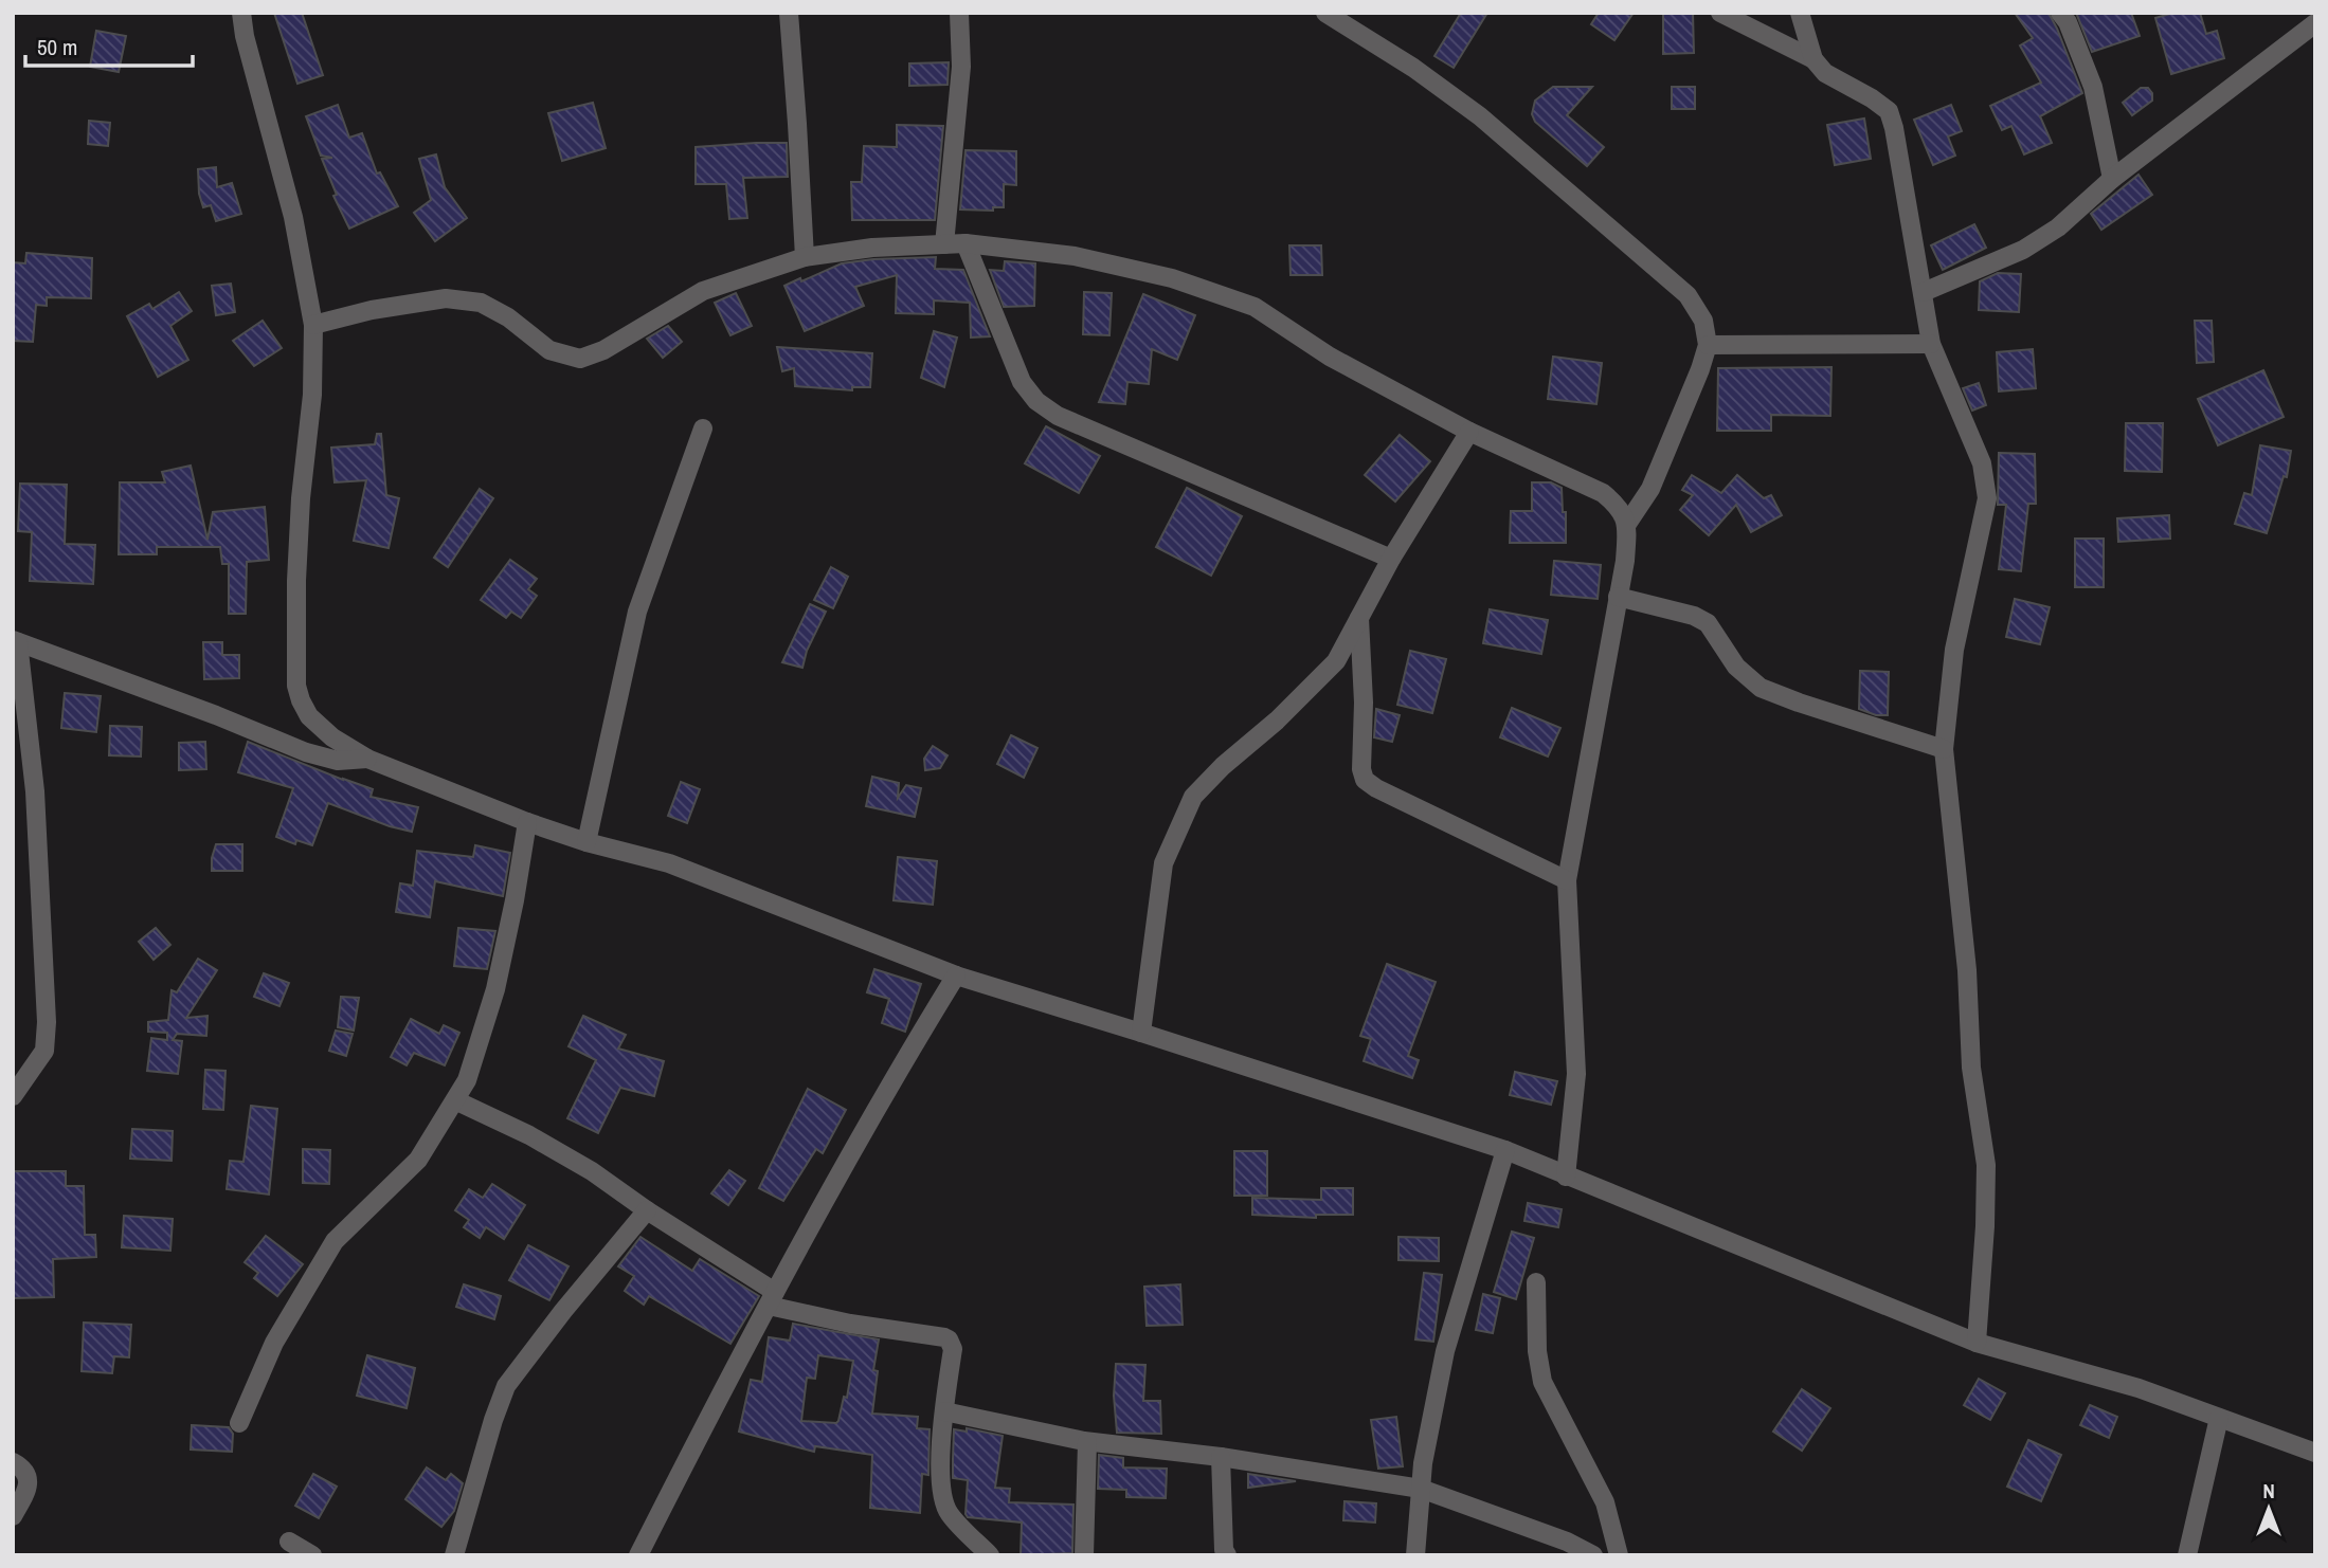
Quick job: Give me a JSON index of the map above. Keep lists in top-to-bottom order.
{
  "scale_bar": "50 m",
  "north": "top"
}
